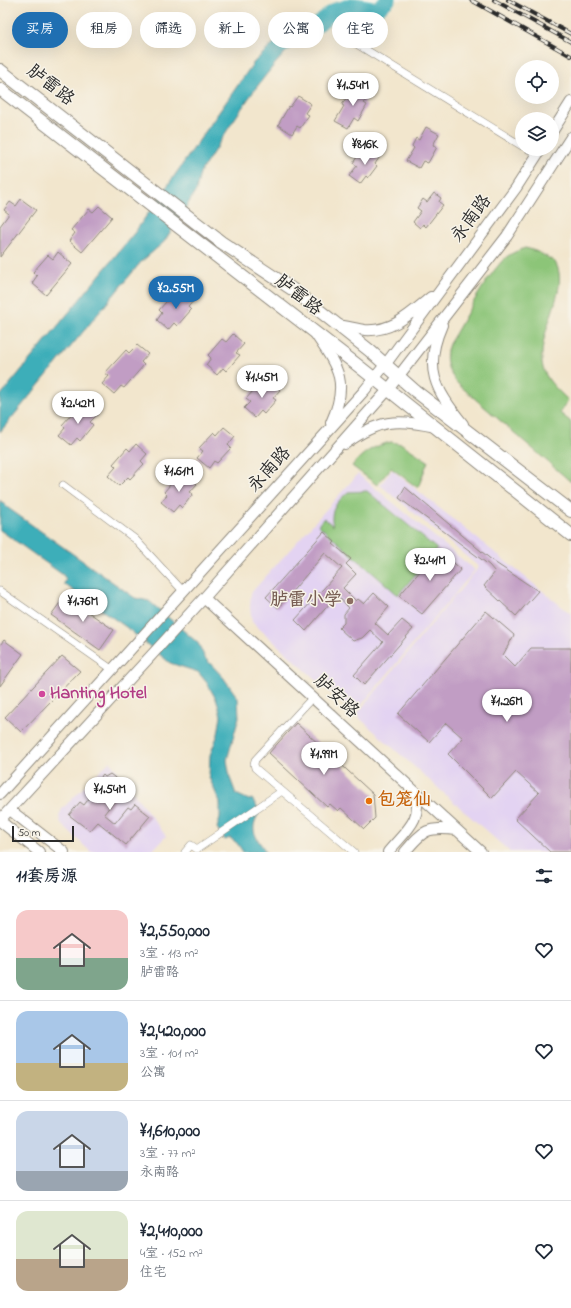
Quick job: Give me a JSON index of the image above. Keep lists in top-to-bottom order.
{
  "streets": {
    "main road": ["胪雷路", "永南路", "胪安路"]
  },
  "crossings": [
    ["胪雷路", "永南路"]
  ],
  "places": ["胪雷小学", "Hanting Hotel", "包笼仙"],
  "scale_bar": "50 m",
  "page": {
    "chip": [
      "买房",
      "租房",
      "筛选",
      "新上",
      "公寓",
      "住宅"
    ],
    "price": [
      "¥1.54M",
      "¥816K",
      "¥2.55M",
      "¥1.45M",
      "¥2.42M",
      "¥1.61M",
      "¥2.41M",
      "¥1.76M",
      "¥1.26M",
      "¥1.99M",
      "¥1.54M"
    ],
    "scale": "50 m",
    "heading": "11套房源",
    "list": [
      {
        "name": "¥2,550,000",
        "note": "3室 · 113 m² · 胪雷路"
      },
      {
        "name": "¥2,420,000",
        "note": "3室 · 101 m² · 公寓"
      },
      {
        "name": "¥1,610,000",
        "note": "3室 · 77 m² · 永南路"
      },
      {
        "name": "¥2,410,000",
        "note": "4室 · 152 m² · 住宅"
      }
    ]
  }
}
